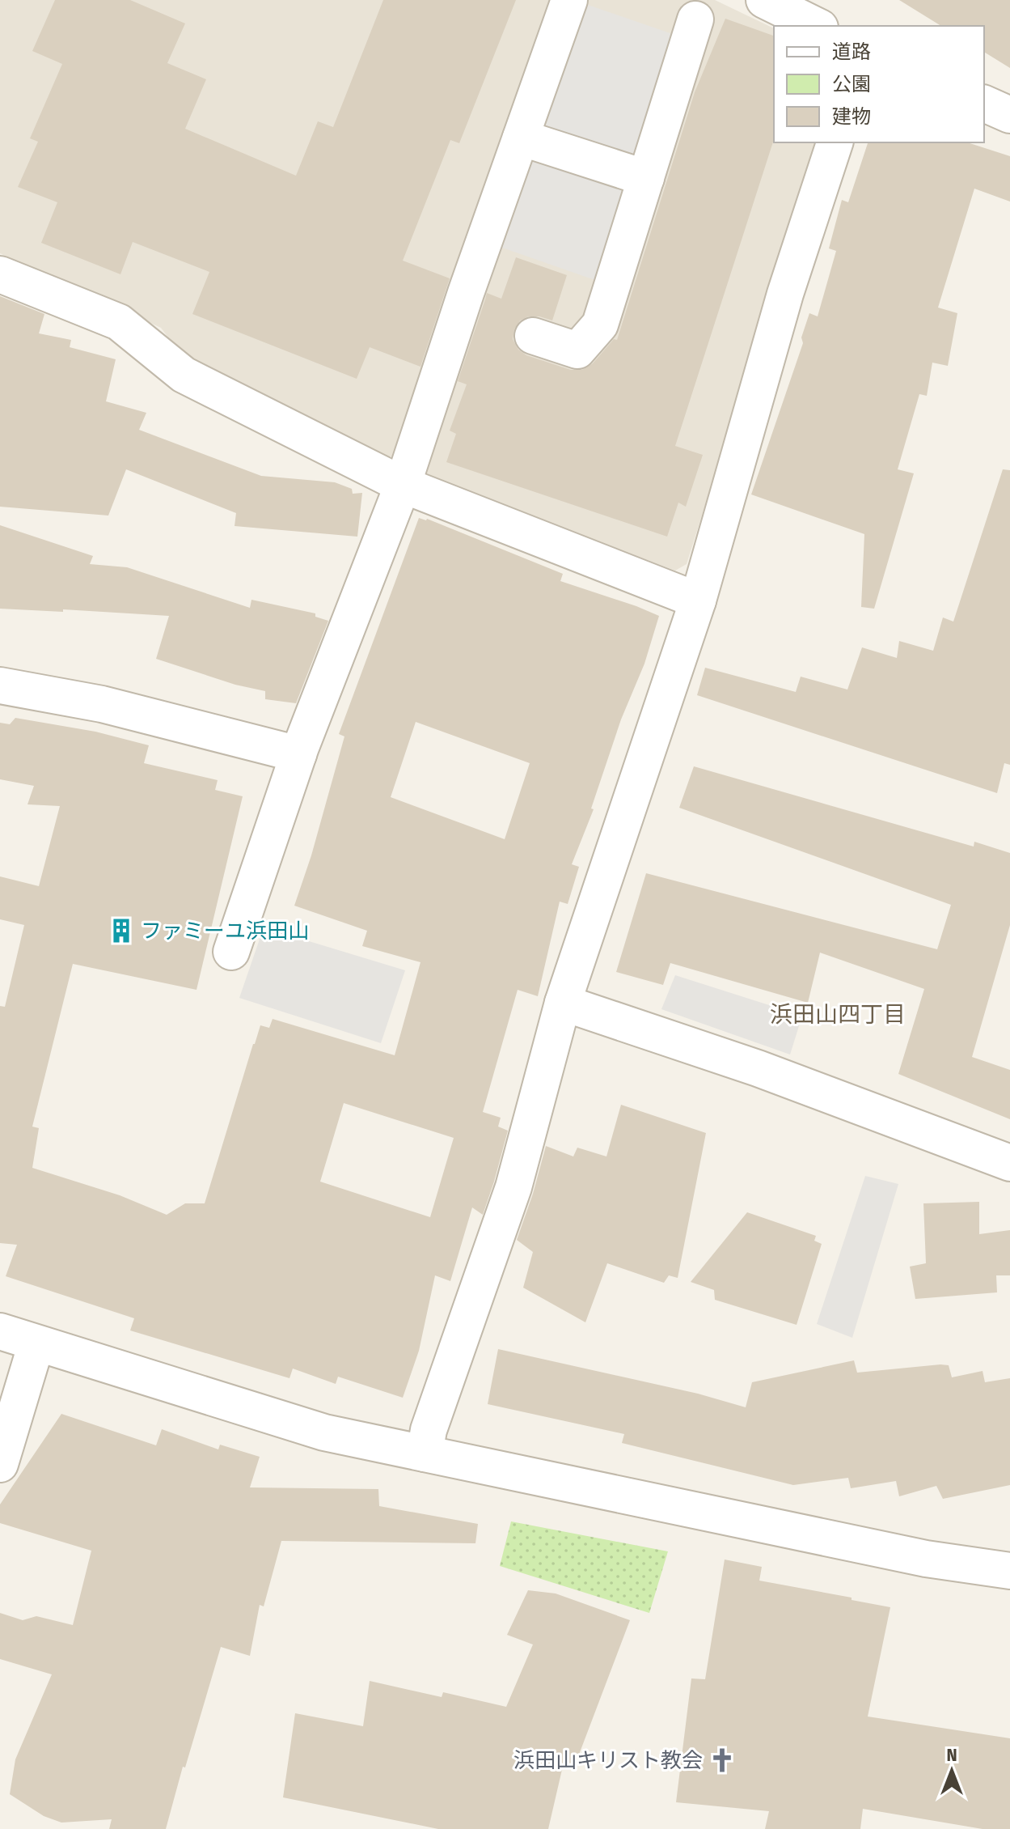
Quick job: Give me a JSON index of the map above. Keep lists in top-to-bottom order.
{
  "districts": ["浜田山四丁目"],
  "places": {
    "building": ["ファミーユ浜田山"],
    "church": ["浜田山キリスト教会"]
  },
  "legend": ["道路", "公園", "建物"],
  "north": "top"
}
